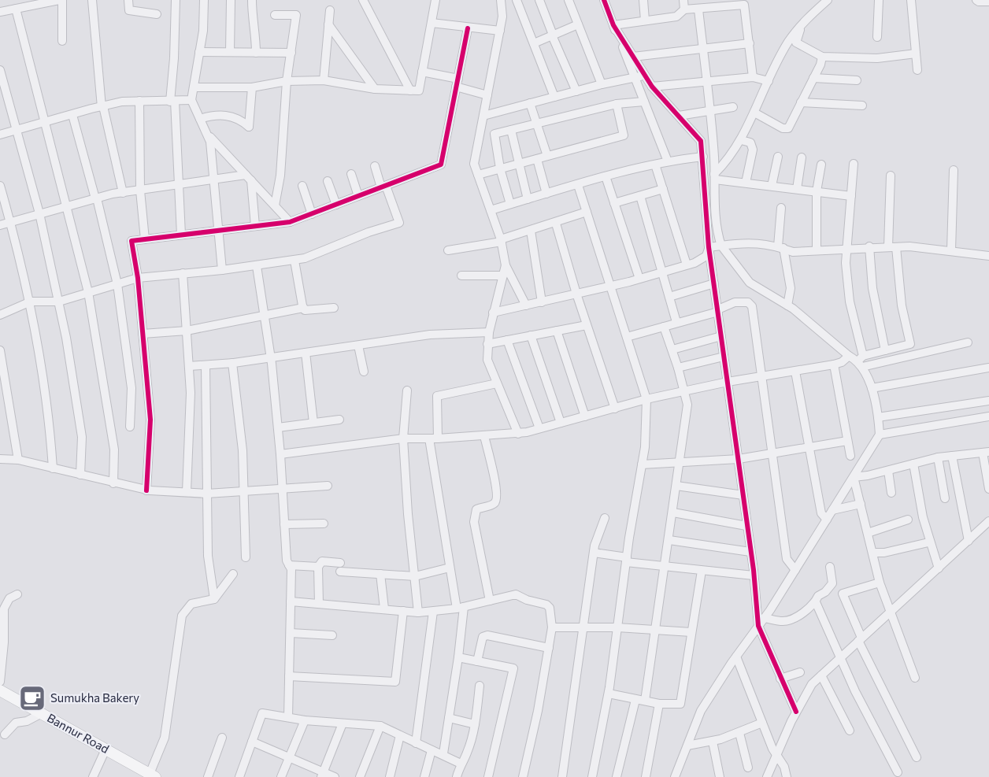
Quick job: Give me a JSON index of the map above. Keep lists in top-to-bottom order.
{
  "streets": {
    "main road": ["Bannur Road"]
  },
  "places": {
    "cafe": ["Sumukha Bakery"]
  }
}
